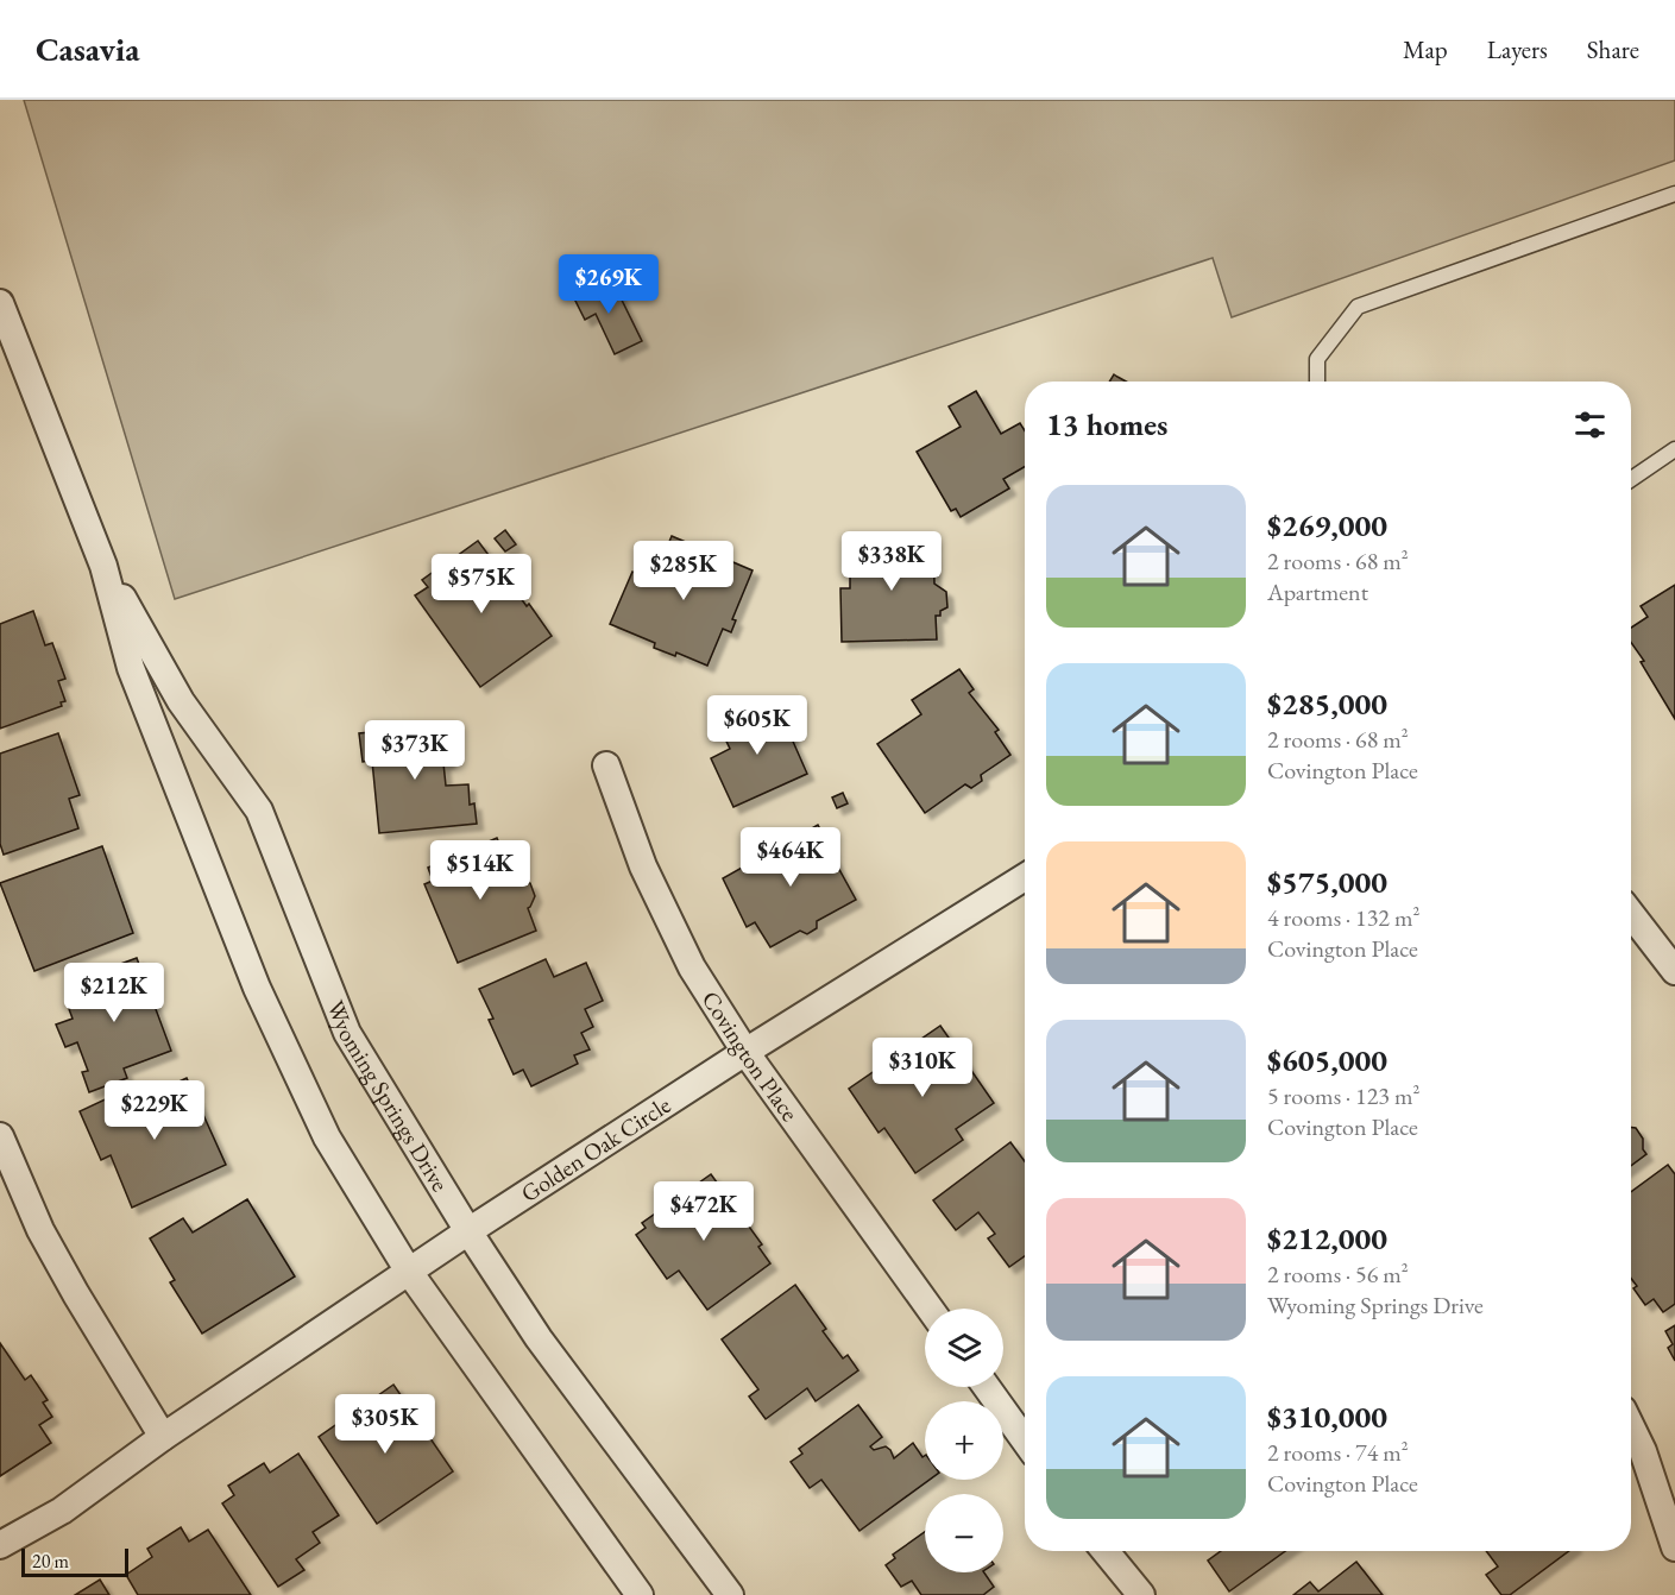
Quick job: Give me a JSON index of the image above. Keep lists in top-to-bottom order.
{
  "streets": {
    "street": ["Covington Place", "Wyoming Springs Drive", "Golden Oak Circle"]
  },
  "crossings": [
    ["Covington Place", "Golden Oak Circle"],
    ["Wyoming Springs Drive", "Golden Oak Circle"]
  ],
  "scale_bar": "20 m",
  "page": {
    "header": "Casavia",
    "nav": ["Map", "Layers", "Share"],
    "price": [
      "$269K",
      "$338K",
      "$285K",
      "$575K",
      "$605K",
      "$373K",
      "$464K",
      "$514K",
      "$212K",
      "$310K",
      "$229K",
      "$472K",
      "$305K"
    ],
    "heading": "13 homes",
    "list": [
      {
        "name": "$269,000",
        "note": "2 rooms · 68 m² · Apartment"
      },
      {
        "name": "$285,000",
        "note": "2 rooms · 68 m² · Covington Place"
      },
      {
        "name": "$575,000",
        "note": "4 rooms · 132 m² · Covington Place"
      },
      {
        "name": "$605,000",
        "note": "5 rooms · 123 m² · Covington Place"
      },
      {
        "name": "$212,000",
        "note": "2 rooms · 56 m² · Wyoming Springs Drive"
      },
      {
        "name": "$310,000",
        "note": "2 rooms · 74 m² · Covington Place"
      }
    ],
    "map_buttons": ["+", "−"],
    "scale": "20 m"
  }
}
